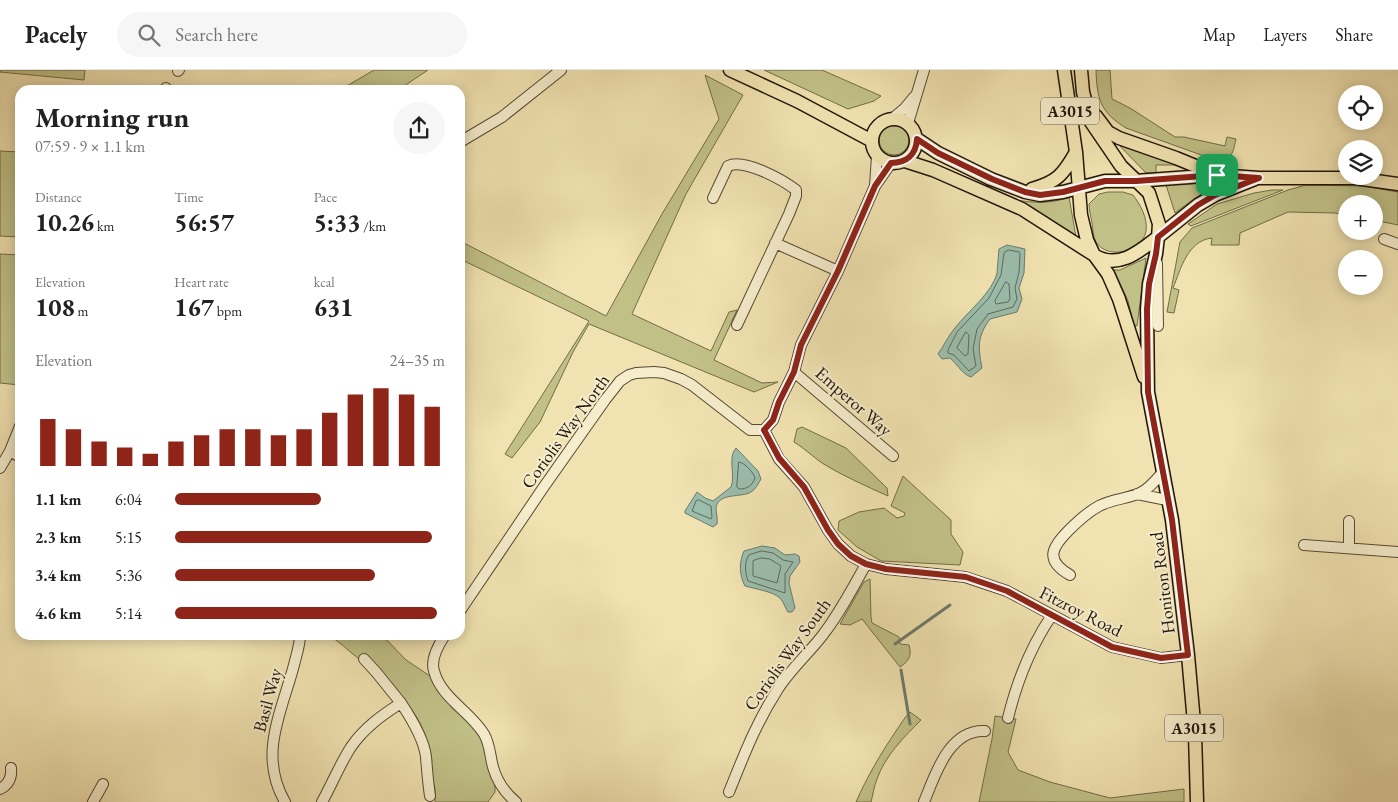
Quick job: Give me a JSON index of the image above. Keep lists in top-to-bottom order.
{
  "streets": {
    "main road": ["A3015", "Honiton Road"],
    "street": [
      "Emperor Way",
      "Coriolis Way North",
      "Fitzroy Road",
      "Coriolis Way South",
      "Basil Way"
    ]
  },
  "crossings": [
    ["A3015", "Honiton Road"],
    ["Emperor Way", "Coriolis Way North"],
    ["Emperor Way", "Fitzroy Road"],
    ["Coriolis Way North", "Fitzroy Road"],
    ["Honiton Road", "Fitzroy Road"],
    ["Fitzroy Road", "Coriolis Way South"]
  ],
  "page": {
    "header": "Pacely",
    "search": "Search here",
    "nav": ["Map", "Layers", "Share"],
    "map_buttons": ["+", "−"],
    "heading": ["Morning run", "07:59 · 9 × 1.1 km"],
    "stats": [
      ["Distance", "10.26 km"],
      ["Time", "56:57"],
      ["Pace", "5:33 /km"],
      ["Elevation", "108 m"],
      ["Heart rate", "167 bpm"],
      ["kcal", "631"]
    ],
    "chart": ["Elevation", "24–35 m"],
    "list": [
      {
        "name": "1.1 km",
        "note": "6:04"
      },
      {
        "name": "2.3 km",
        "note": "5:15"
      },
      {
        "name": "3.4 km",
        "note": "5:36"
      },
      {
        "name": "4.6 km",
        "note": "5:14"
      }
    ]
  }
}
